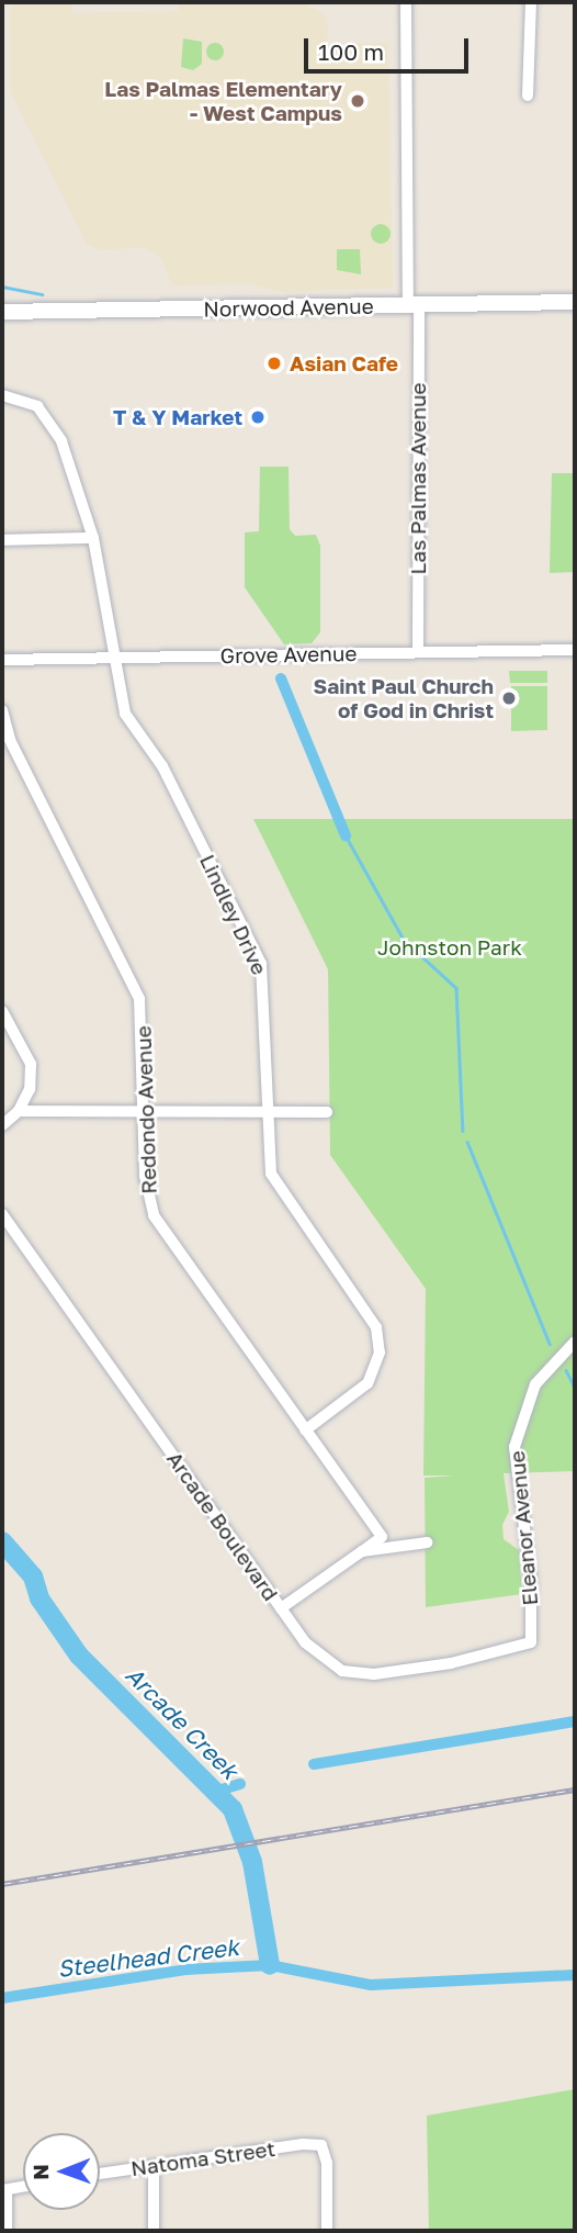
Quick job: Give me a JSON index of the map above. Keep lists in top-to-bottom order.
{
  "streets": {
    "main road": ["Norwood Avenue"],
    "street": [
      "Las Palmas Avenue",
      "Grove Avenue",
      "Lindley Drive",
      "Redondo Avenue",
      "Arcade Boulevard",
      "Eleanor Avenue",
      "Natoma Street"
    ]
  },
  "crossings": [
    ["Norwood Avenue", "Las Palmas Avenue"],
    ["Las Palmas Avenue", "Grove Avenue"],
    ["Grove Avenue", "Lindley Drive"],
    ["Lindley Drive", "Redondo Avenue"],
    ["Arcade Boulevard", "Eleanor Avenue"]
  ],
  "water": ["Arcade Creek", "Steelhead Creek"],
  "parks": ["Johnston Park"],
  "places": [
    "Las Palmas Elementary - West Campus",
    "Asian Cafe",
    "T & Y Market",
    "Saint Paul Church of God in Christ"
  ],
  "scale_bar": "100 m",
  "north": "left"
}
